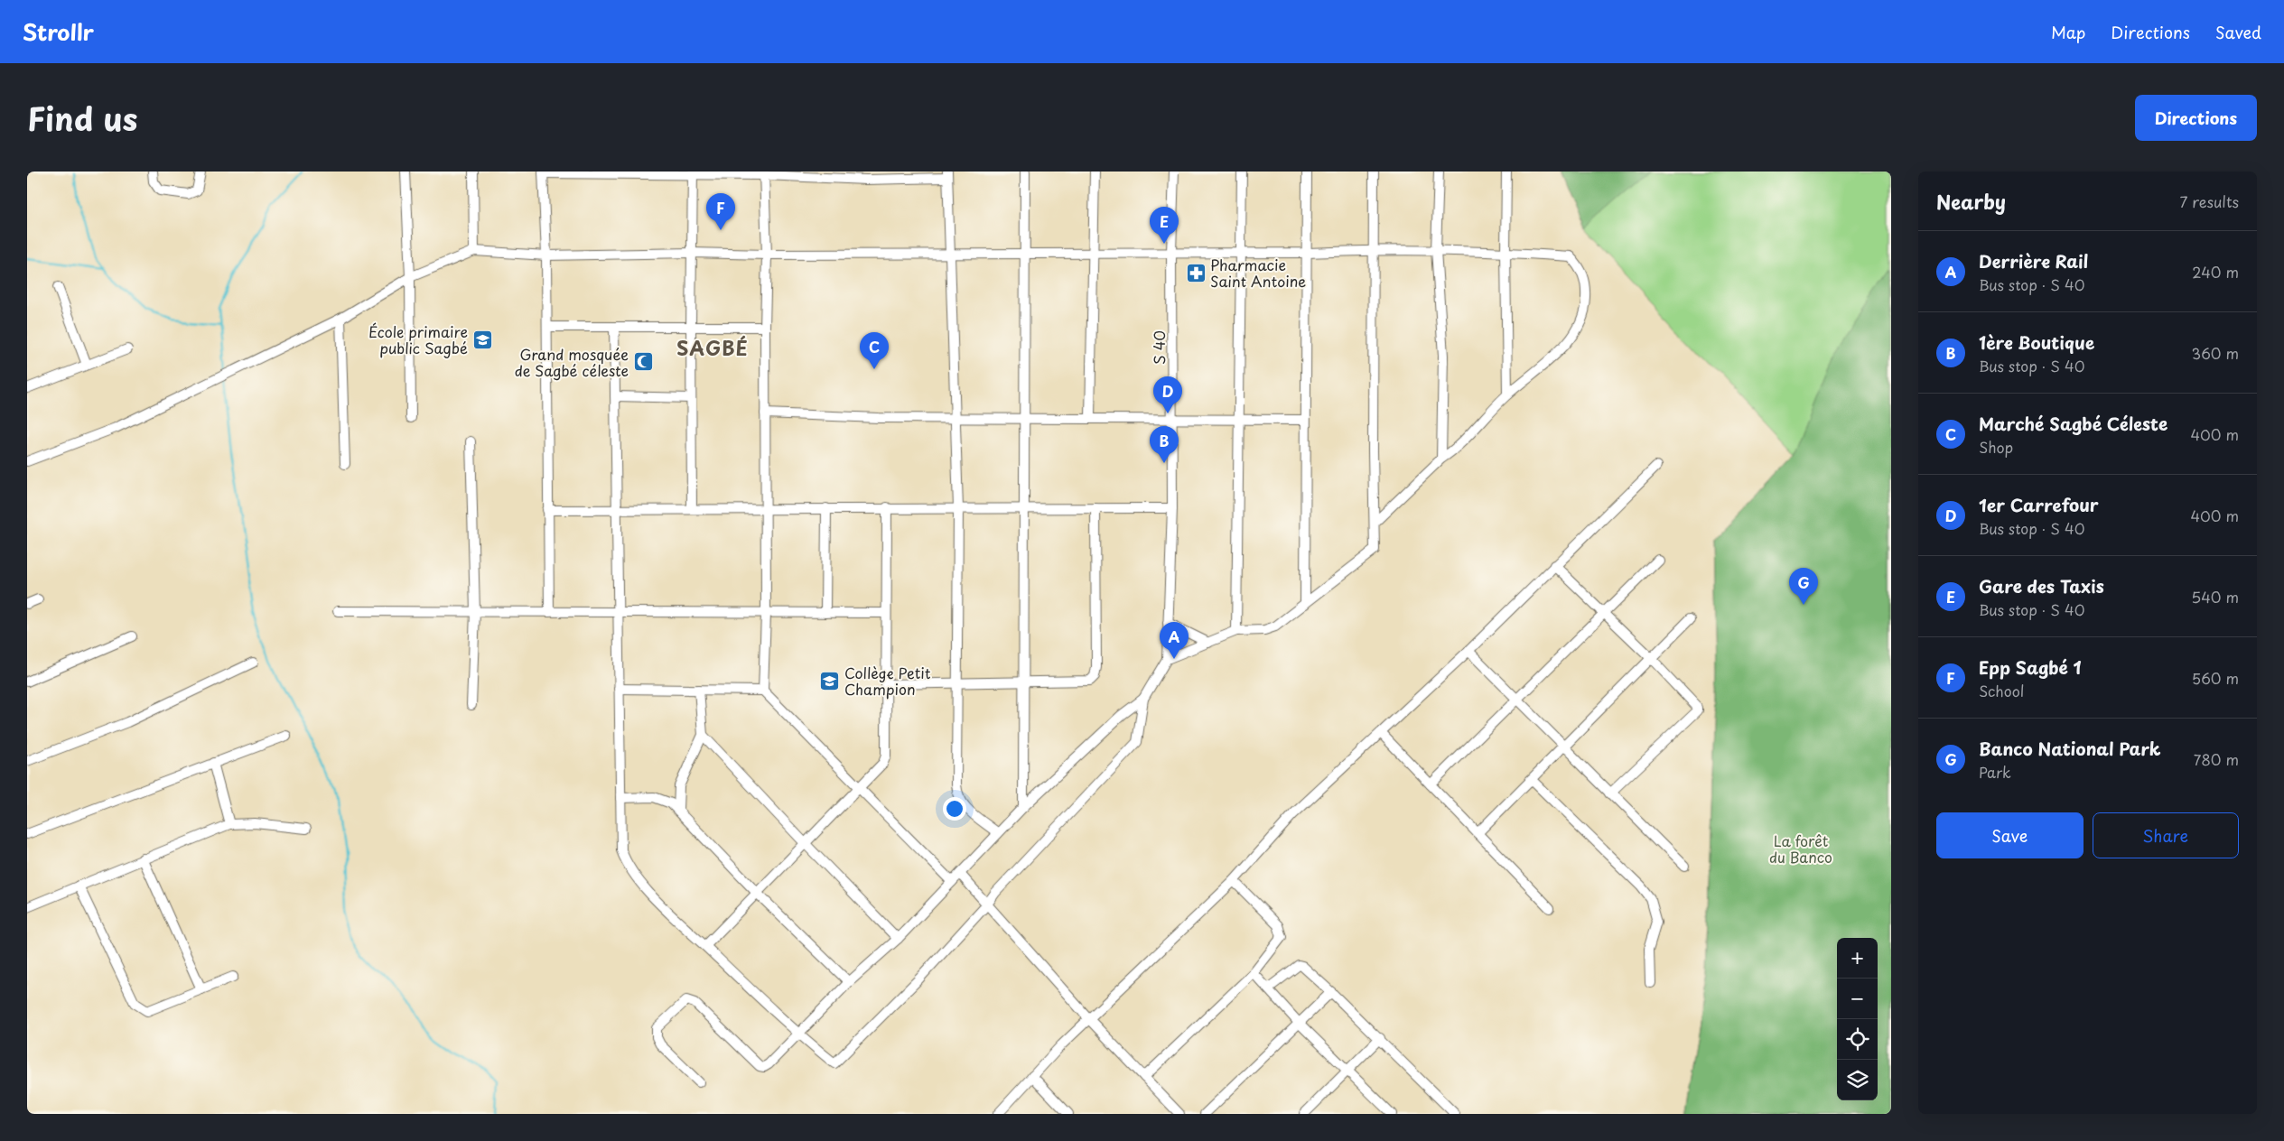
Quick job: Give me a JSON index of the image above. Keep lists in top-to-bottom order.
{
  "streets": {
    "street": ["S 40"]
  },
  "districts": ["SAGBÉ"],
  "parks": ["La forêt du Banco"],
  "places": {
    "pharmacy": ["Pharmacie Saint Antoine"],
    "school or university": ["École primaire public Sagbé", "Collège Petit Champion"],
    "mosque": ["Grand mosquée de Sagbé céleste"]
  },
  "page": {
    "header": "Strollr",
    "nav": ["Map", "Directions", "Saved"],
    "title": "Find us",
    "buttons": [
      "Directions",
      ["Save", "Share"]
    ],
    "heading": ["Nearby", "7 results"],
    "pins": [
      "F",
      "E",
      "C",
      "D",
      "B",
      "G",
      "A"
    ],
    "list": [
      {
        "mark": "A",
        "name": "Derrière Rail",
        "note": "Bus stop · S 40",
        "value": "240 m"
      },
      {
        "mark": "B",
        "name": "1ère Boutique",
        "note": "Bus stop · S 40",
        "value": "360 m"
      },
      {
        "mark": "C",
        "name": "Marché Sagbé Céleste",
        "note": "Shop",
        "value": "400 m"
      },
      {
        "mark": "D",
        "name": "1er Carrefour",
        "note": "Bus stop · S 40",
        "value": "400 m"
      },
      {
        "mark": "E",
        "name": "Gare des Taxis",
        "note": "Bus stop · S 40",
        "value": "540 m"
      },
      {
        "mark": "F",
        "name": "Epp Sagbé 1",
        "note": "School",
        "value": "560 m"
      },
      {
        "mark": "G",
        "name": "Banco National Park",
        "note": "Park",
        "value": "780 m"
      }
    ],
    "map_buttons": ["+", "−"]
  }
}
